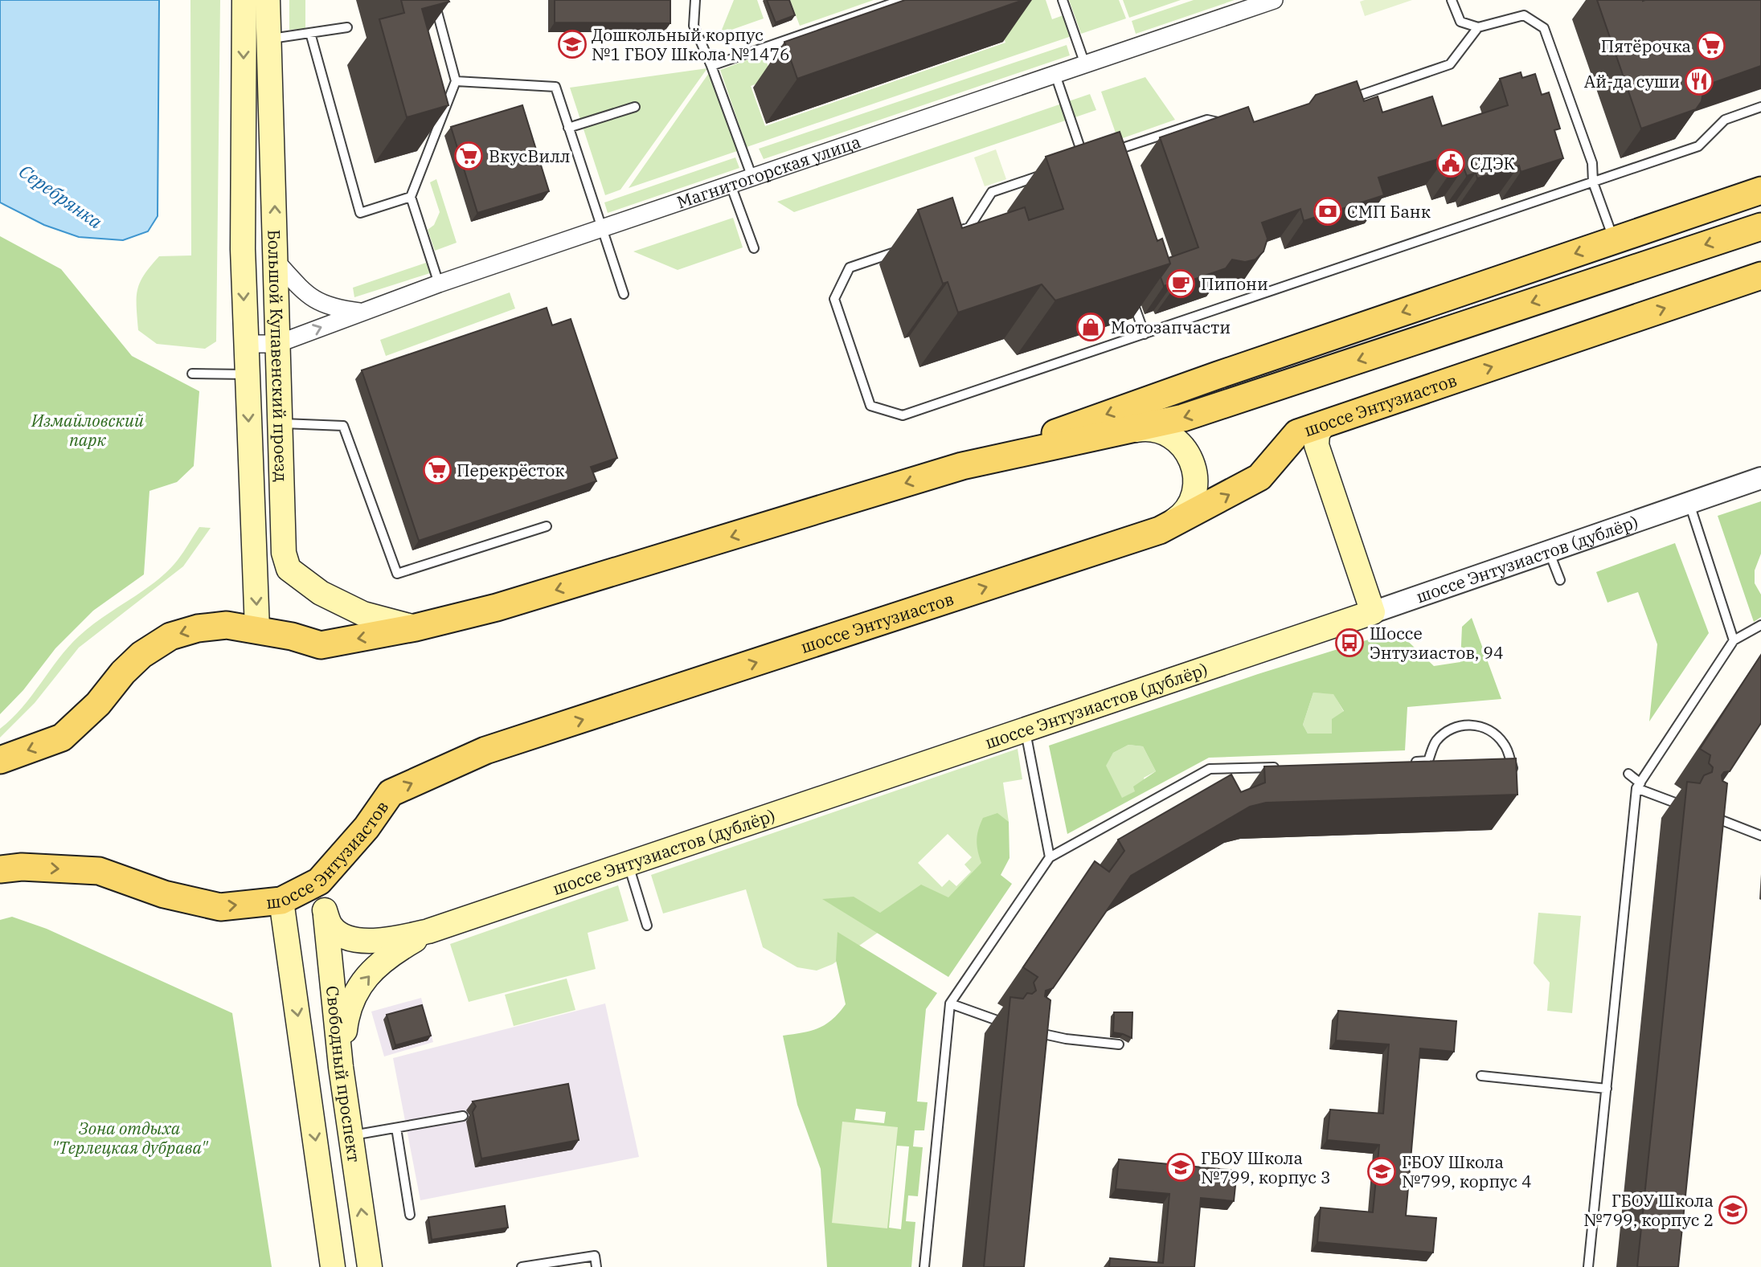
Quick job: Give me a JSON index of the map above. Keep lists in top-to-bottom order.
{
  "streets": {
    "main road": [
      "Большой Купавенский проезд",
      "шоссе Энтузиастов",
      "шоссе Энтузиастов (дублёр)",
      "Свободный проспект"
    ],
    "street": ["Магнитогорская улица"]
  },
  "crossings": [
    ["Магнитогорская улица", "Большой Купавенский проезд"],
    ["шоссе Энтузиастов", "Свободный проспект"],
    ["шоссе Энтузиастов (дублёр)", "Свободный проспект"]
  ],
  "water": ["Серебрянка"],
  "parks": ["Измайловский парк", "Зона отдыха \"Терлецкая дубрава\""],
  "places": {
    "school or university": [
      "Дошкольный корпус №1 ГБОУ Школа №1476",
      "ГБОУ Школа №799, корпус 3",
      "ГБОУ Школа №799, корпус 4",
      "ГБОУ Школа №799, корпус 2"
    ],
    "supermarket": ["Пятёрочка", "ВкусВилл", "Перекрёсток"],
    "restaurant": ["Ай-да суши"],
    "public building": ["СДЭК"],
    "bank": ["СМП Банк"],
    "cafe": ["Пипони"],
    "shop": ["Мотозапчасти"],
    "bus stop": ["Шоссе Энтузиастов, 94"]
  }
}
